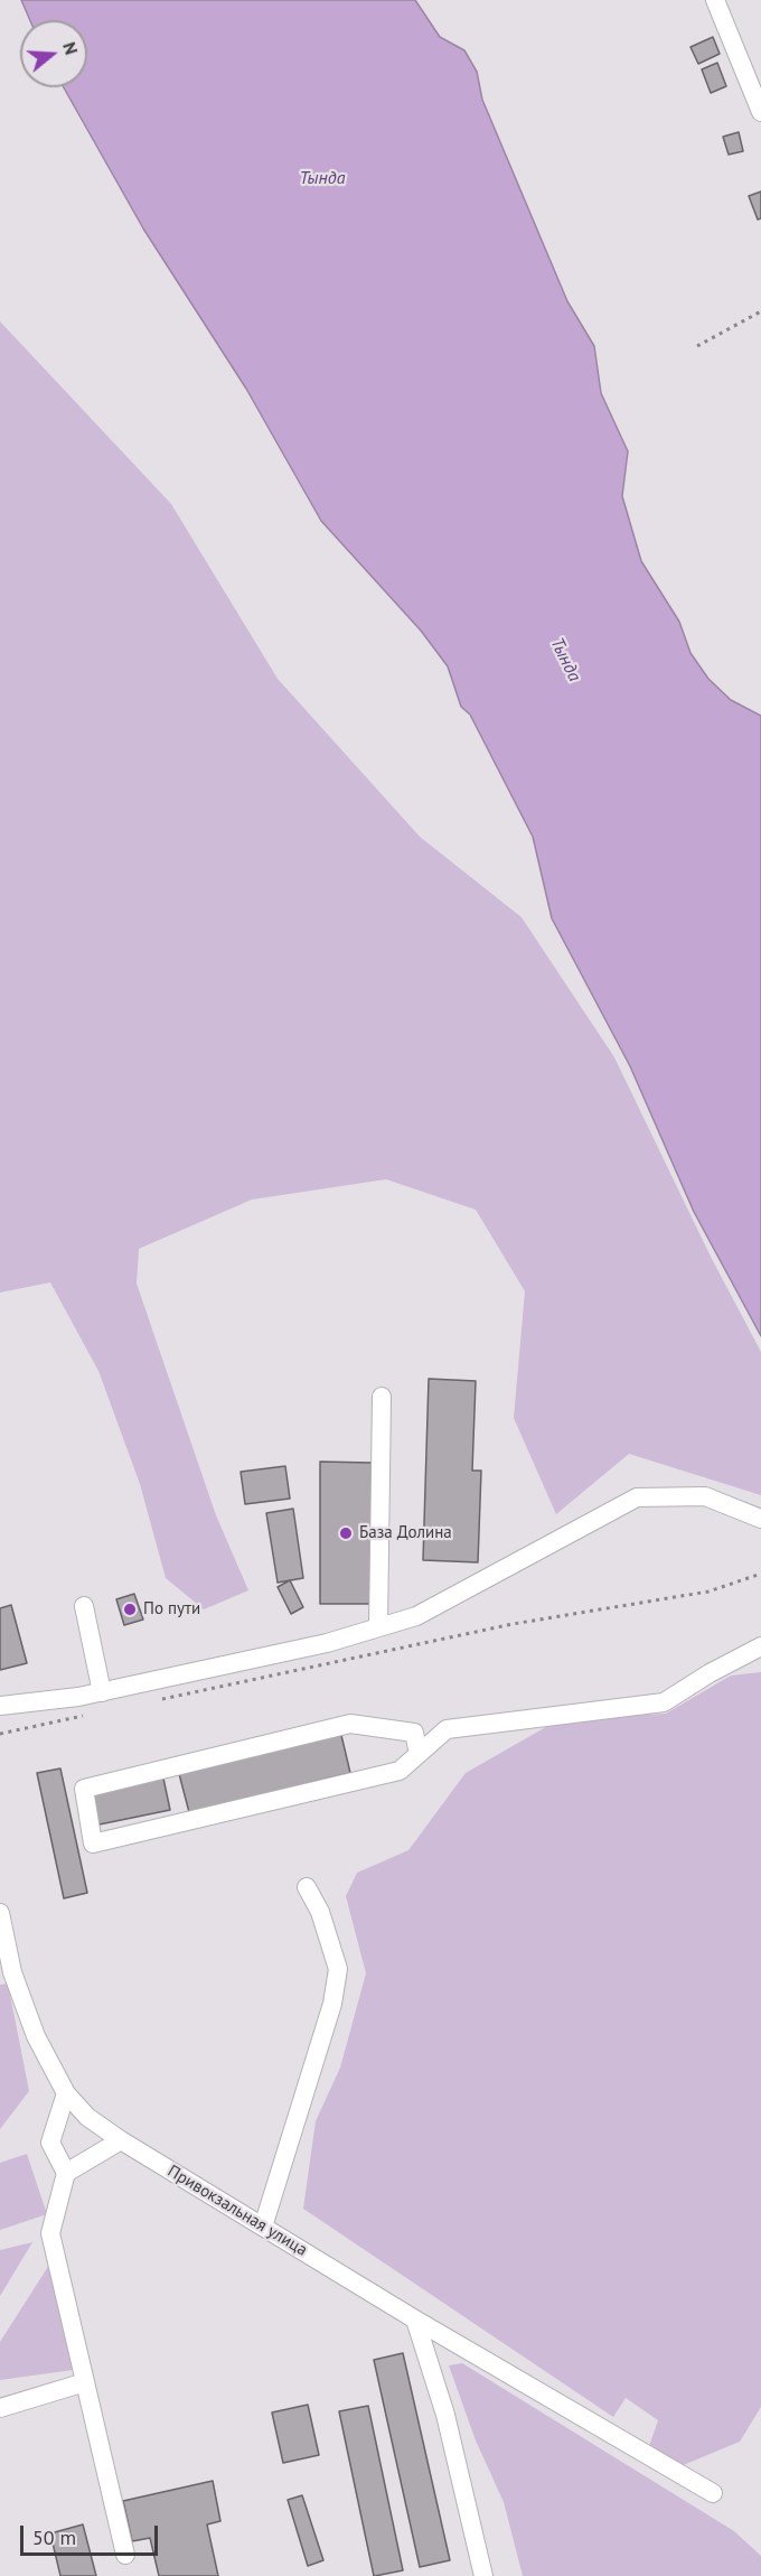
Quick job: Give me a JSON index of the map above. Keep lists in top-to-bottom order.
{
  "streets": {
    "street": ["Привокзальная улица"]
  },
  "water": ["Тында"],
  "places": ["База Долина", "По пути"],
  "scale_bar": "50 m",
  "north": "right"
}
